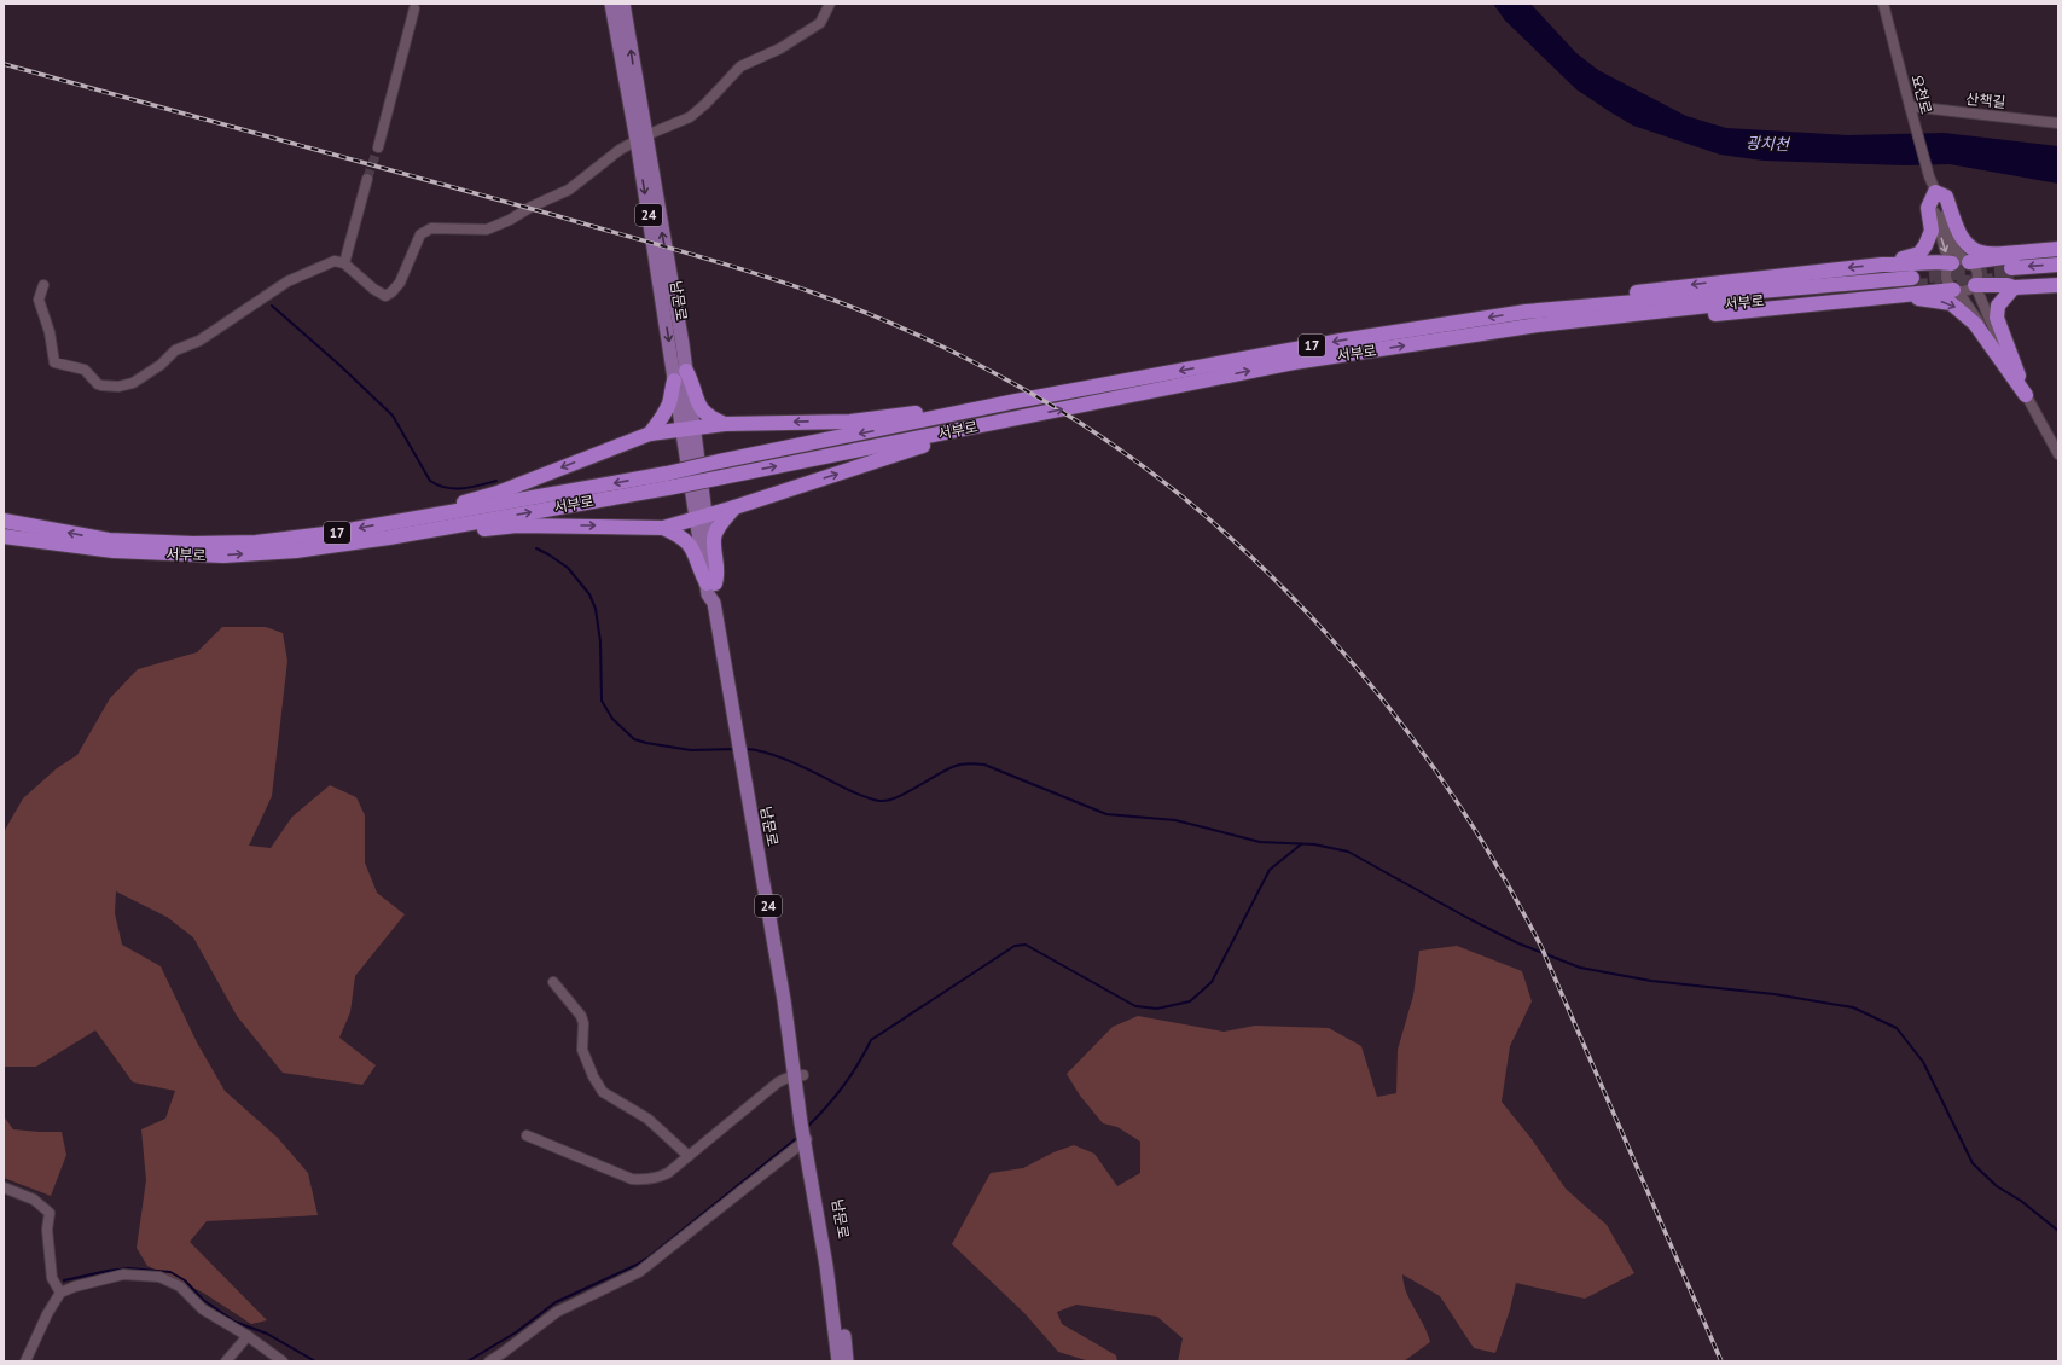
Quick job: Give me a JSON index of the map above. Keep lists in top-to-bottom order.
{
  "streets": {
    "highway": ["서부로", "17"],
    "main road": ["24", "남문로"],
    "street": ["요천로", "산책길"]
  },
  "crossings": [
    ["요천로", "산책길"]
  ],
  "water": ["광치천"]
}
